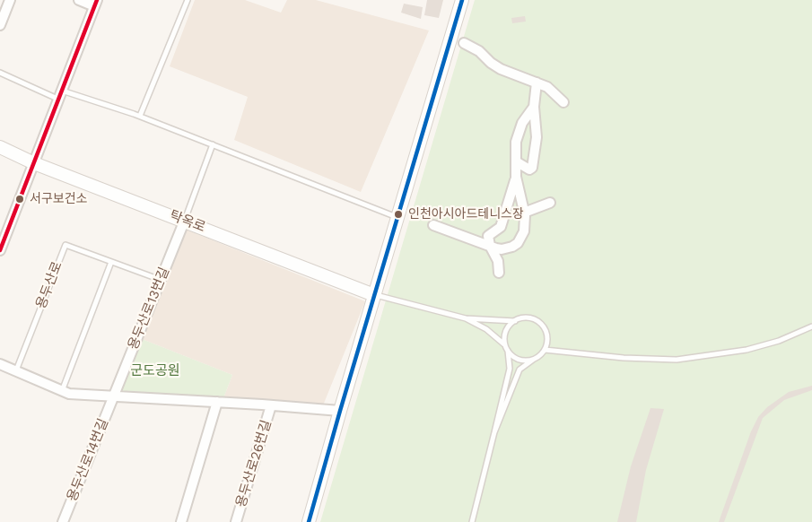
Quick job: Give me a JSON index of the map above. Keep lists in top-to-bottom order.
{
  "streets": {
    "main road": ["탁옥로"],
    "street": ["용두산로13번길", "용두산로14번길", "용두산로26번길"],
    "lane": ["용두산로"]
  },
  "crossings": [
    ["탁옥로", "용두산로13번길"],
    ["용두산로", "용두산로13번길"],
    ["용두산로13번길", "용두산로14번길"]
  ],
  "parks": ["군도공원"],
  "places": ["서구보건소", "인천아시아드테니스장"]
}
